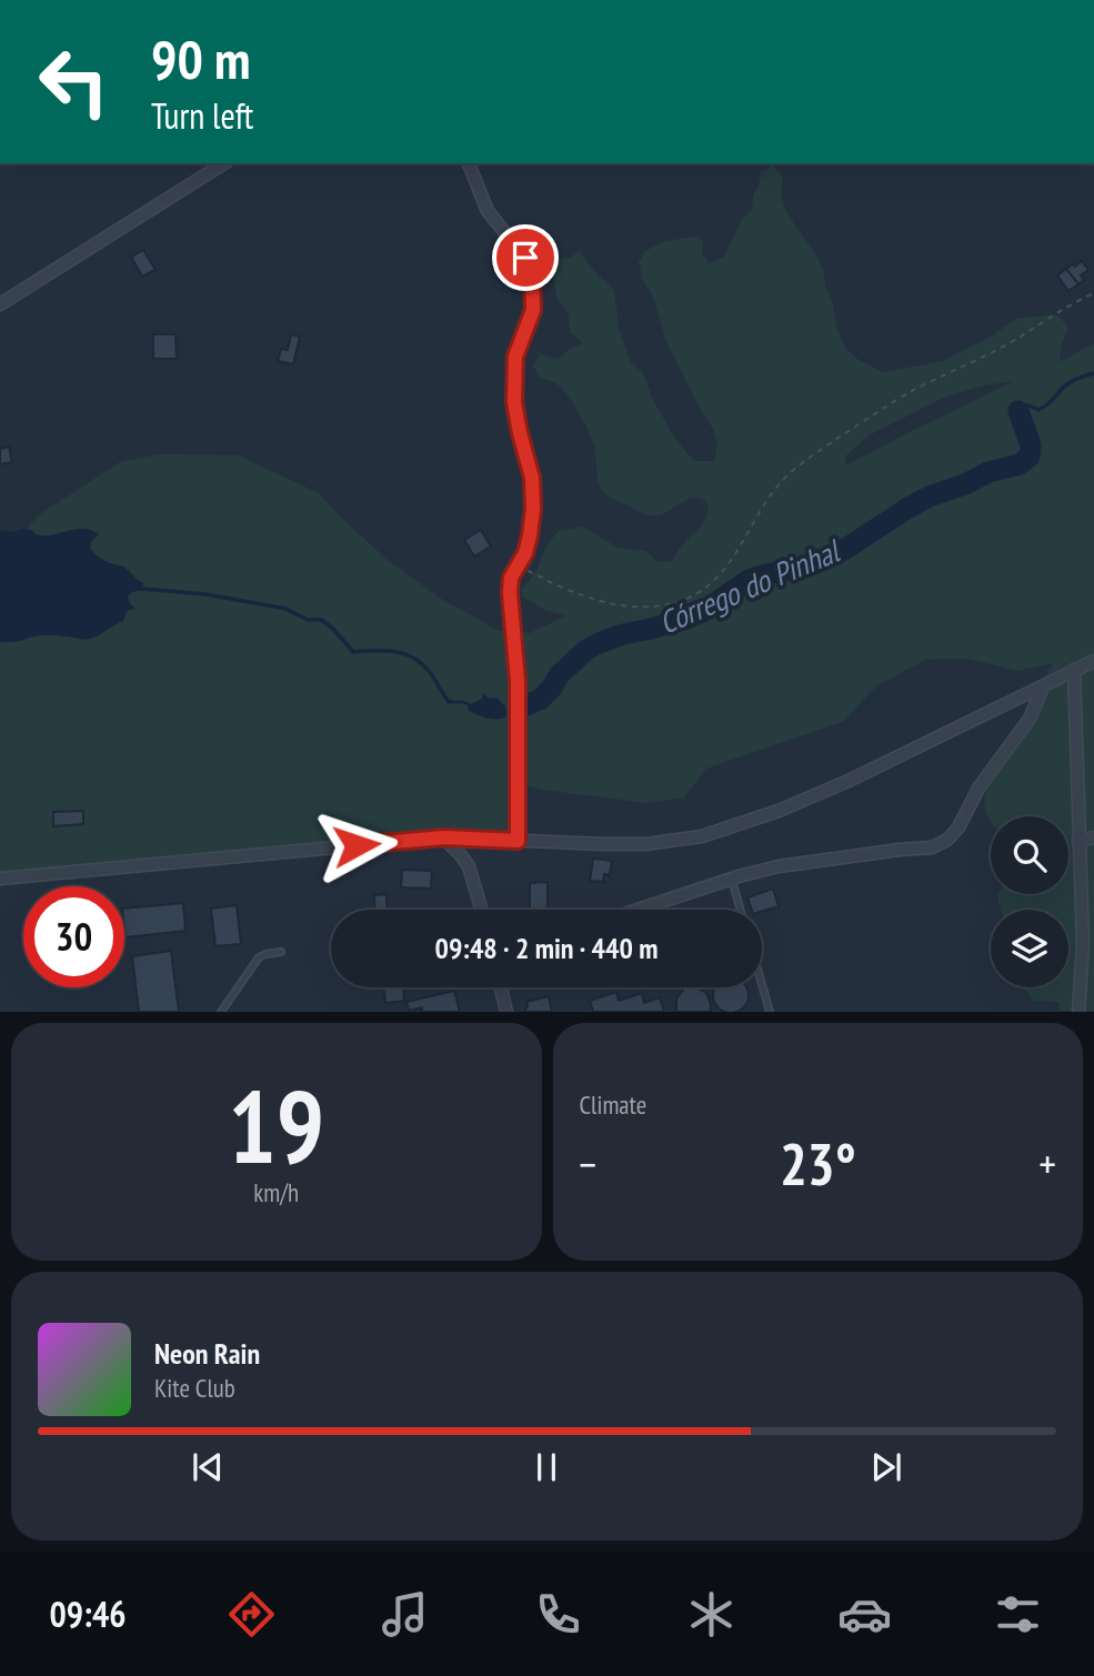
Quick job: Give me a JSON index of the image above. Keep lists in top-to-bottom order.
{
  "water": ["Córrego do Pinhal"],
  "page": {
    "turn": ["90 m", "Turn left"],
    "limit": "30",
    "trip": "09:48 · 2 min · 440 m",
    "tile": [
      ["19", "km/h"],
      "Climate"
    ],
    "heat": ["−", "23°", "+"],
    "song": ["Neon Rain", "Kite Club"],
    "tabs": "09:46"
  }
}
